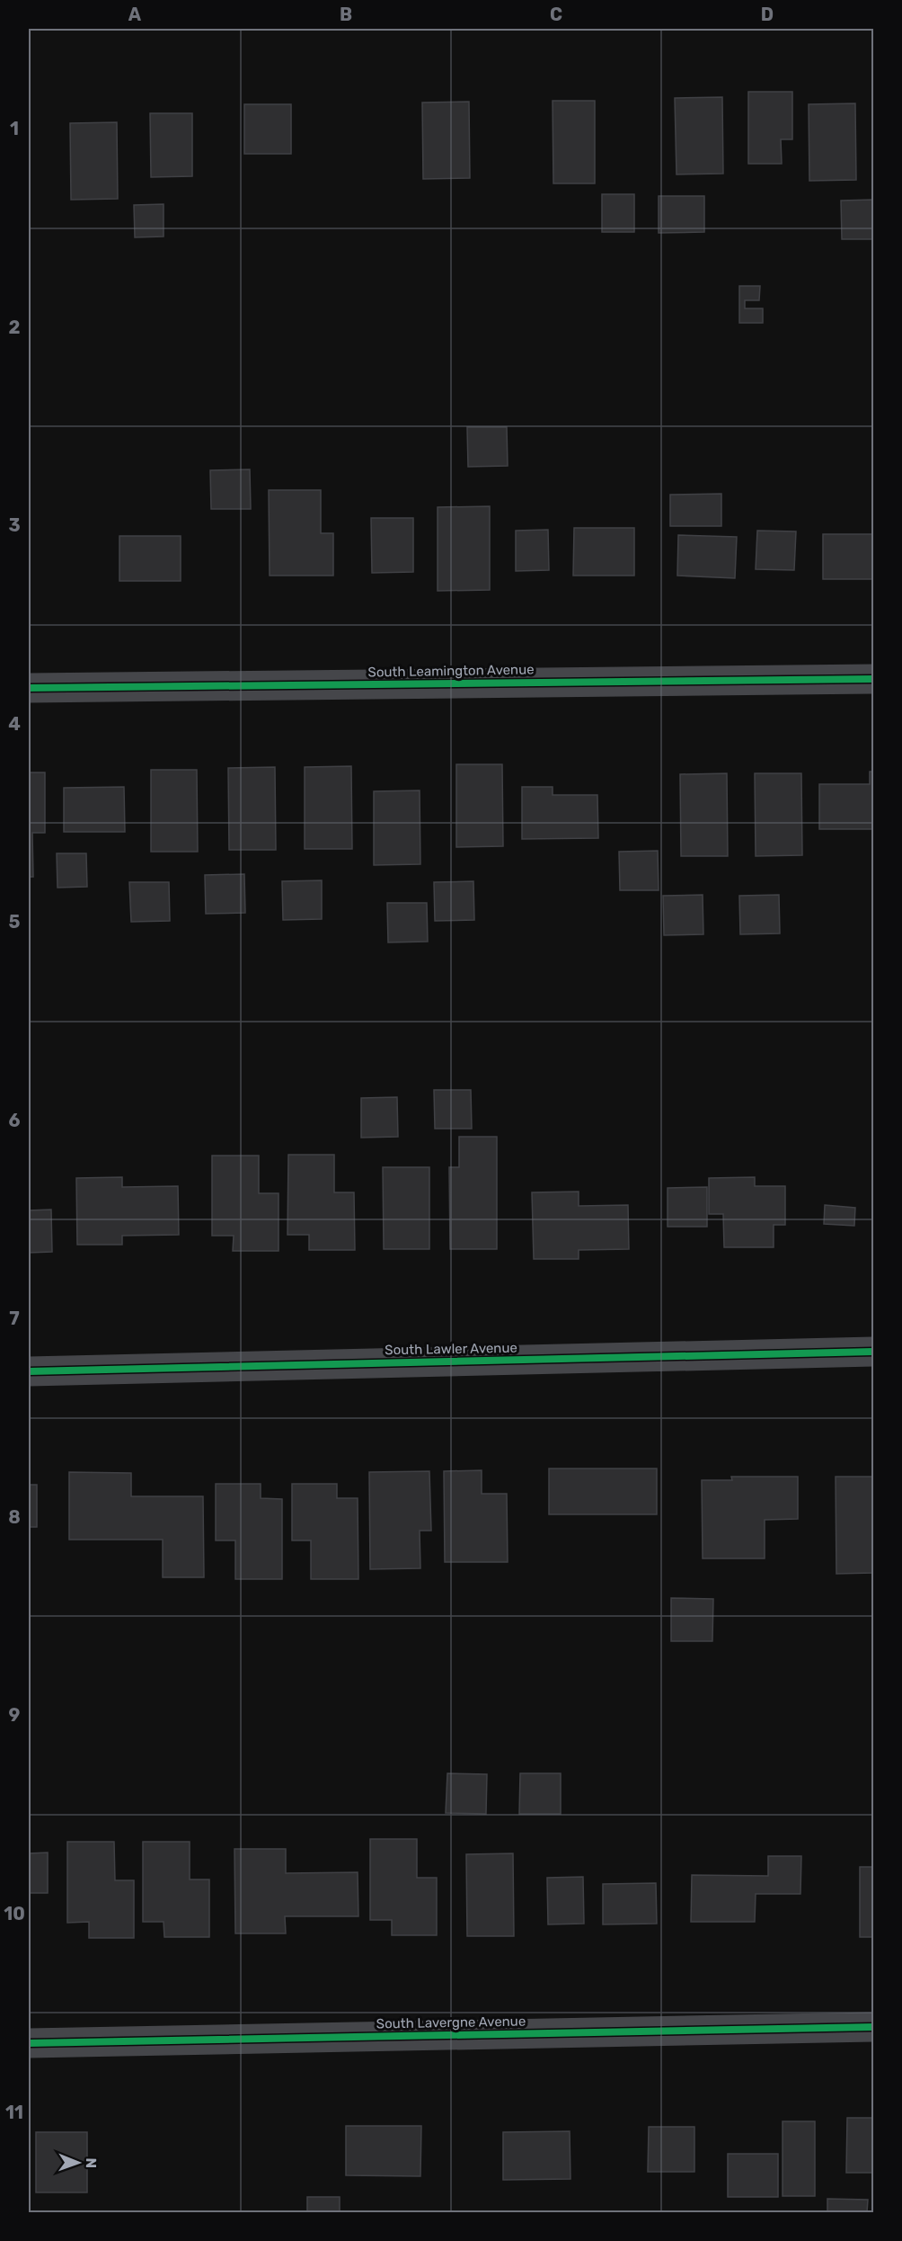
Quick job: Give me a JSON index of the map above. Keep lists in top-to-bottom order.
{
  "streets": {
    "street": ["South Leamington Avenue", "South Lawler Avenue", "South Lavergne Avenue"]
  },
  "north": "right",
  "grid": {
    "columns": [
      "A",
      "B",
      "C",
      "D"
    ],
    "rows": [
      "1",
      "2",
      "3",
      "4",
      "5",
      "6",
      "7",
      "8",
      "9",
      "10",
      "11"
    ]
  }
}
